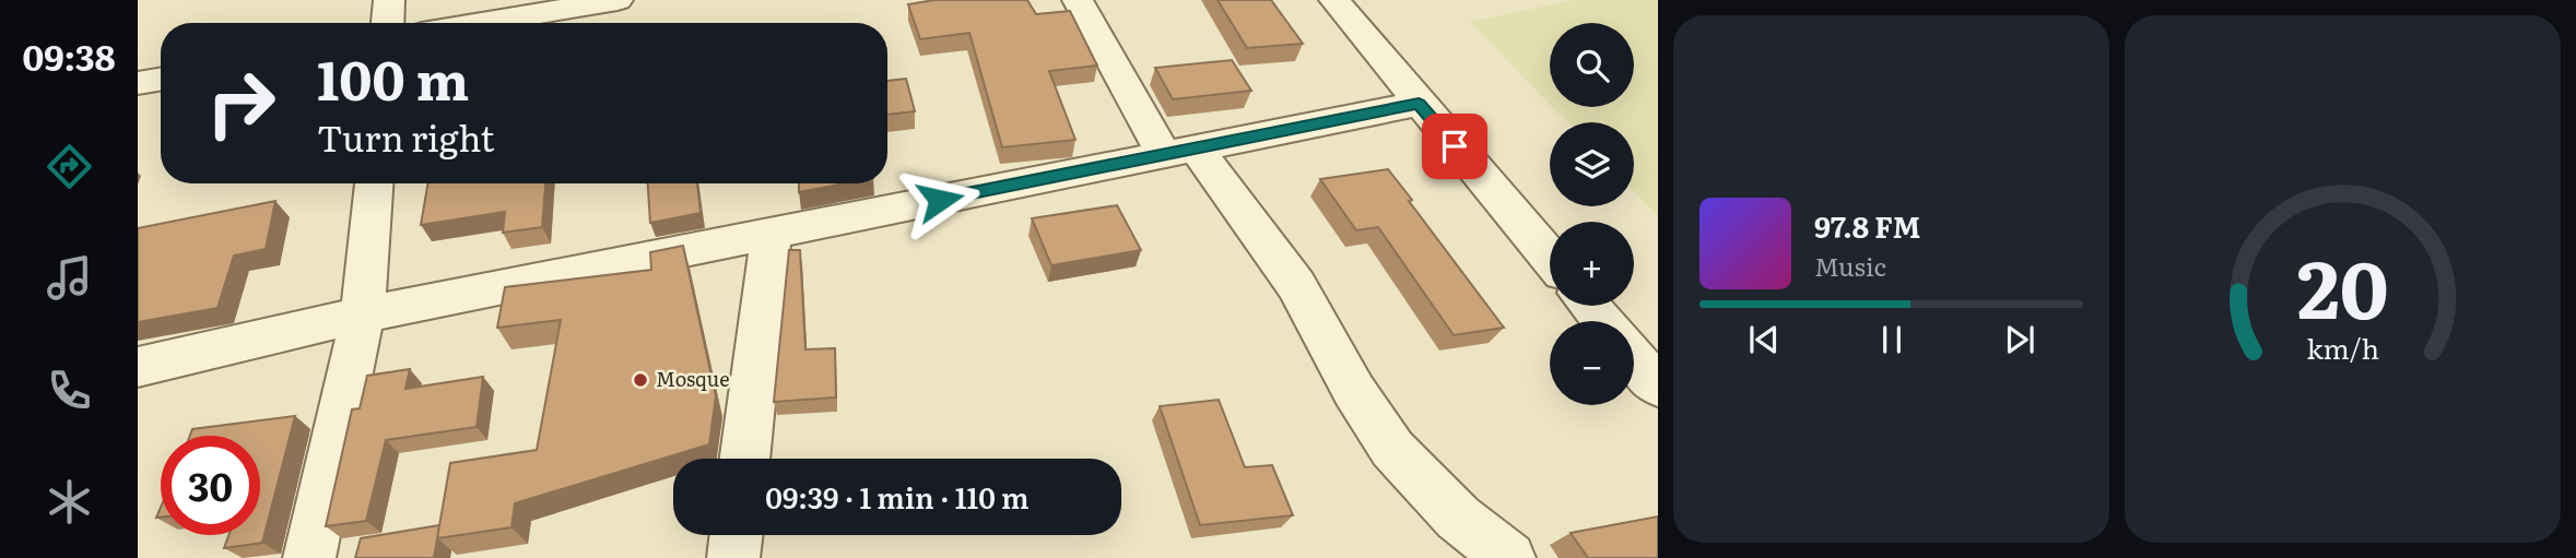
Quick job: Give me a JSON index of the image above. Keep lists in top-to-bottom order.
{
  "places": ["Mosque"],
  "page": {
    "tabs": "09:38",
    "map_buttons": ["+", "−"],
    "turn": ["100 m", "Turn right"],
    "song": ["97.8 FM", "Music"],
    "limit": "30",
    "trip": "09:39 · 1 min · 110 m",
    "gauge": ["20", "km/h"]
  }
}
